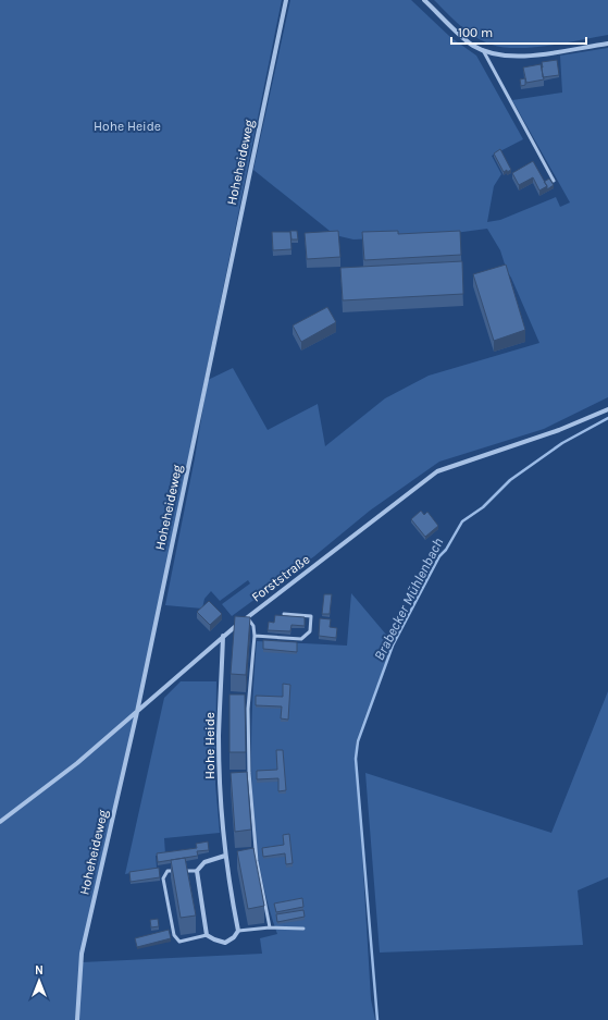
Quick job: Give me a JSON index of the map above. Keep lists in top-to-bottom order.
{
  "streets": {
    "street": ["Hoheheideweg", "Forststraße", "Hohe Heide"]
  },
  "crossings": [
    ["Hoheheideweg", "Forststraße"],
    ["Forststraße", "Hohe Heide"]
  ],
  "water": ["Brabecker Mühlenbach"],
  "parks": ["Hohe Heide"],
  "scale_bar": "100 m",
  "north": "top"
}
